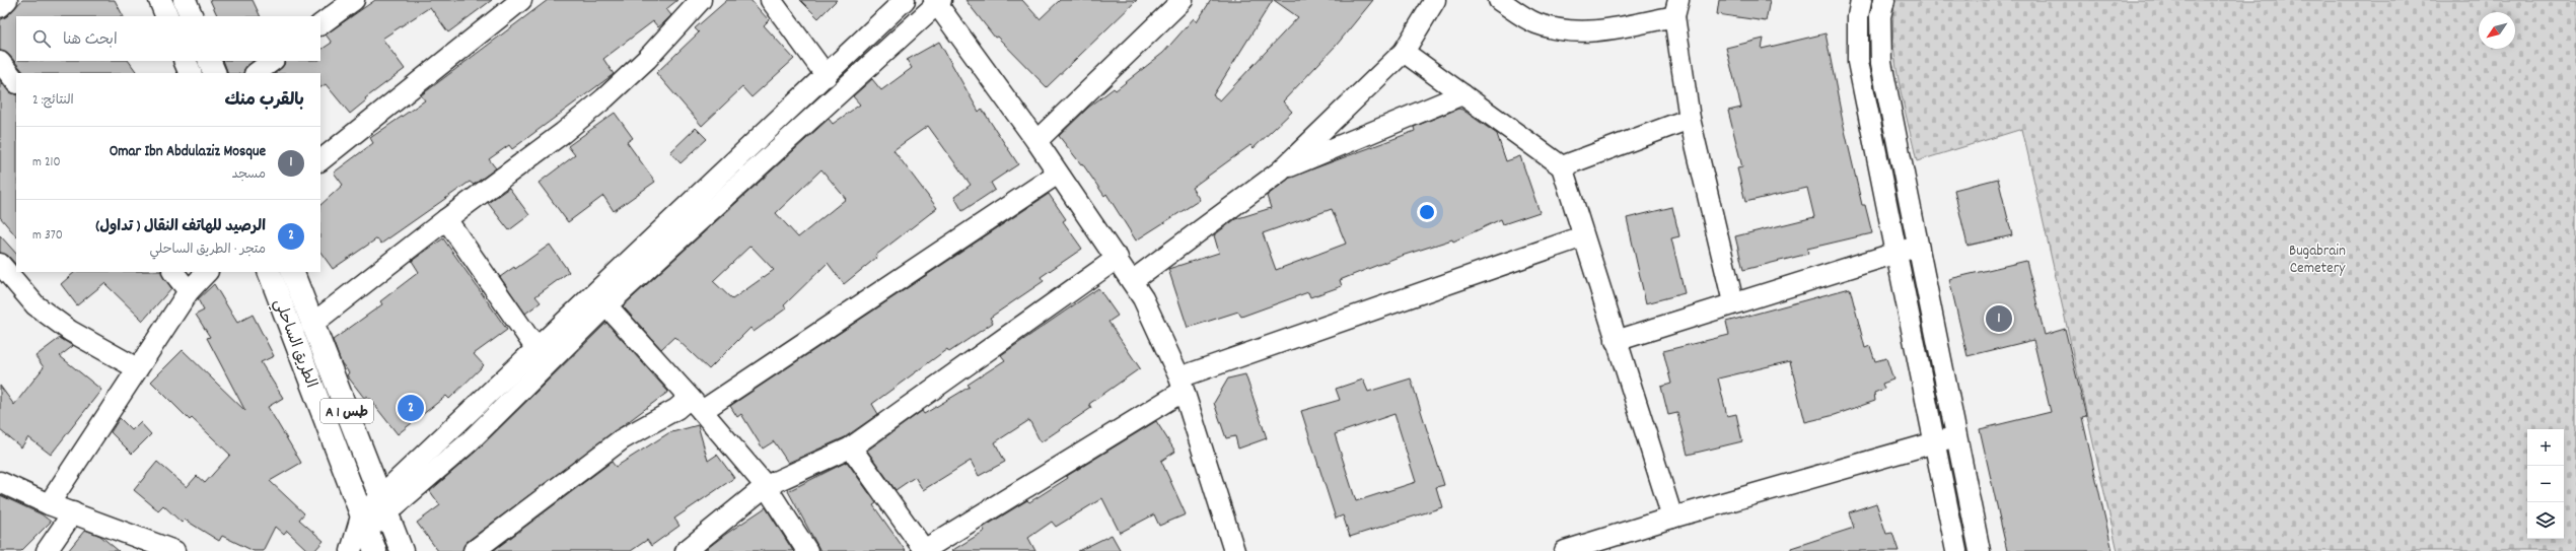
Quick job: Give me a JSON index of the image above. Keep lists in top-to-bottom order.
{
  "streets": {
    "highway": ["الطريق الساحلي", "A 1 طس"]
  },
  "parks": ["Bugabrain Cemetery"],
  "north": "bottom left",
  "page": {
    "search": "ابحث هنا",
    "heading": ["بالقرب منك", "النتائج: 2"],
    "list": [
      {
        "mark": "1",
        "name": "Omar Ibn Abdulaziz Mosque",
        "note": "مسجد",
        "value": "210 m"
      },
      {
        "mark": "2",
        "name": "الرصيد للهاتف النقال ( تداول)",
        "note": "متجر · الطريق الساحلي",
        "value": "370 m"
      }
    ],
    "pins": ["1", "2"],
    "map_buttons": ["+", "−"]
  }
}
